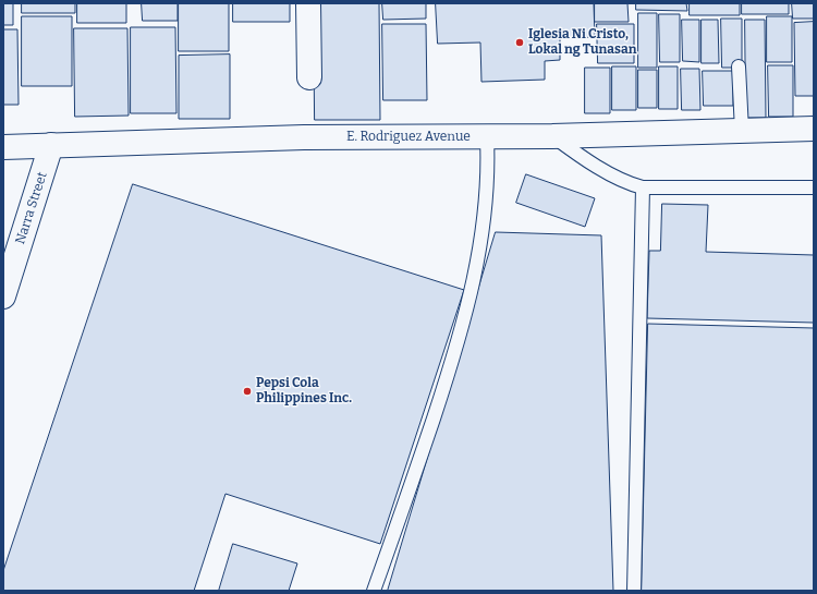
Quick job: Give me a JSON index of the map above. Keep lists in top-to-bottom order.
{
  "streets": {
    "street": ["E. Rodriguez Avenue", "Narra Street"]
  },
  "crossings": [
    ["E. Rodriguez Avenue", "Narra Street"]
  ],
  "places": ["Iglesia Ni Cristo, Lokal ng Tunasan", "Pepsi Cola Philippines Inc."]
}
